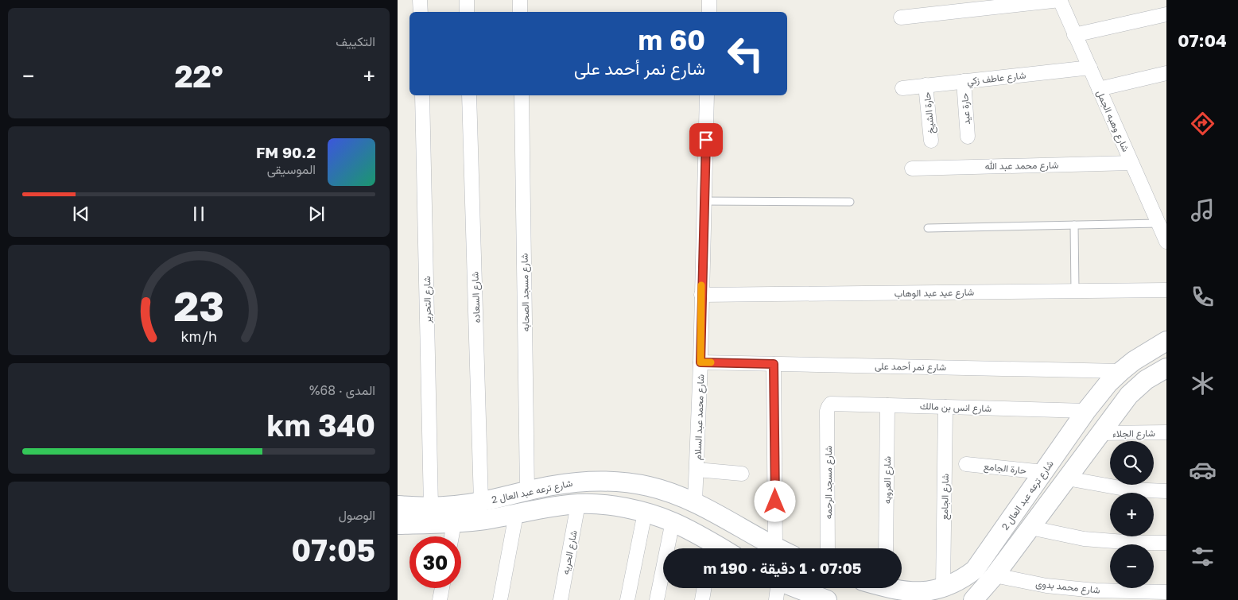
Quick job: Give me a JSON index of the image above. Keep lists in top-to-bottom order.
{
  "streets": {
    "street": [
      "شارع عاطف زكي",
      "حارة عيد",
      "حارة الشيخ",
      "شارع وهبه الجمل",
      "شارع محمد عبد الله",
      "شارع مسجد الصحابه",
      "شارع عيد عبد الوهاب",
      "شارع السعاده",
      "شارع التحرير",
      "شارع نمر أحمد على",
      "شارع انس بن مالك",
      "شارع محمد عبد السلام",
      "شارع الجلاء",
      "حارة الجامع",
      "شارع العروبه",
      "شارع مسجد الرحمه",
      "شارع ترعه عبد العال 2",
      "شارع الجامع",
      "شارع الحريه",
      "شارع محمد بدوى"
    ]
  },
  "crossings": [
    ["شارع عاطف زكي", "حارة عيد"],
    ["شارع عاطف زكي", "حارة الشيخ"],
    ["شارع عاطف زكي", "شارع وهبه الجمل"],
    ["شارع وهبه الجمل", "شارع محمد عبد الله"],
    ["شارع مسجد الصحابه", "شارع ترعه عبد العال 2"],
    ["شارع عيد عبد الوهاب", "شارع محمد عبد السلام"],
    ["شارع السعاده", "شارع ترعه عبد العال 2"],
    ["شارع التحرير", "شارع ترعه عبد العال 2"],
    ["شارع نمر أحمد على", "شارع محمد عبد السلام"],
    ["شارع نمر أحمد على", "شارع ترعه عبد العال 2"],
    ["شارع انس بن مالك", "شارع العروبه"],
    ["شارع انس بن مالك", "شارع مسجد الرحمه"],
    ["شارع انس بن مالك", "شارع ترعه عبد العال 2"],
    ["شارع انس بن مالك", "شارع الجامع"],
    ["شارع محمد عبد السلام", "شارع ترعه عبد العال 2"],
    ["شارع الجلاء", "شارع ترعه عبد العال 2"],
    ["حارة الجامع", "شارع ترعه عبد العال 2"],
    ["شارع ترعه عبد العال 2", "شارع الجامع"],
    ["شارع ترعه عبد العال 2", "شارع الحريه"],
    ["شارع ترعه عبد العال 2", "شارع محمد بدوى"]
  ],
  "page": {
    "tabs": "07:04",
    "tile": [
      "التكييف",
      ["المدى · 68%", "340 km"],
      ["الوصول", "07:05"]
    ],
    "turn": ["60 m", "شارع نمر أحمد على"],
    "heat": ["−", "22°", "+"],
    "song": ["90.2 FM", "الموسيقى"],
    "map_buttons": ["+", "−"],
    "limit": "30",
    "trip": "07:05 · 1 دقيقة · 190 m",
    "gauge": ["23", "km/h"]
  }
}
